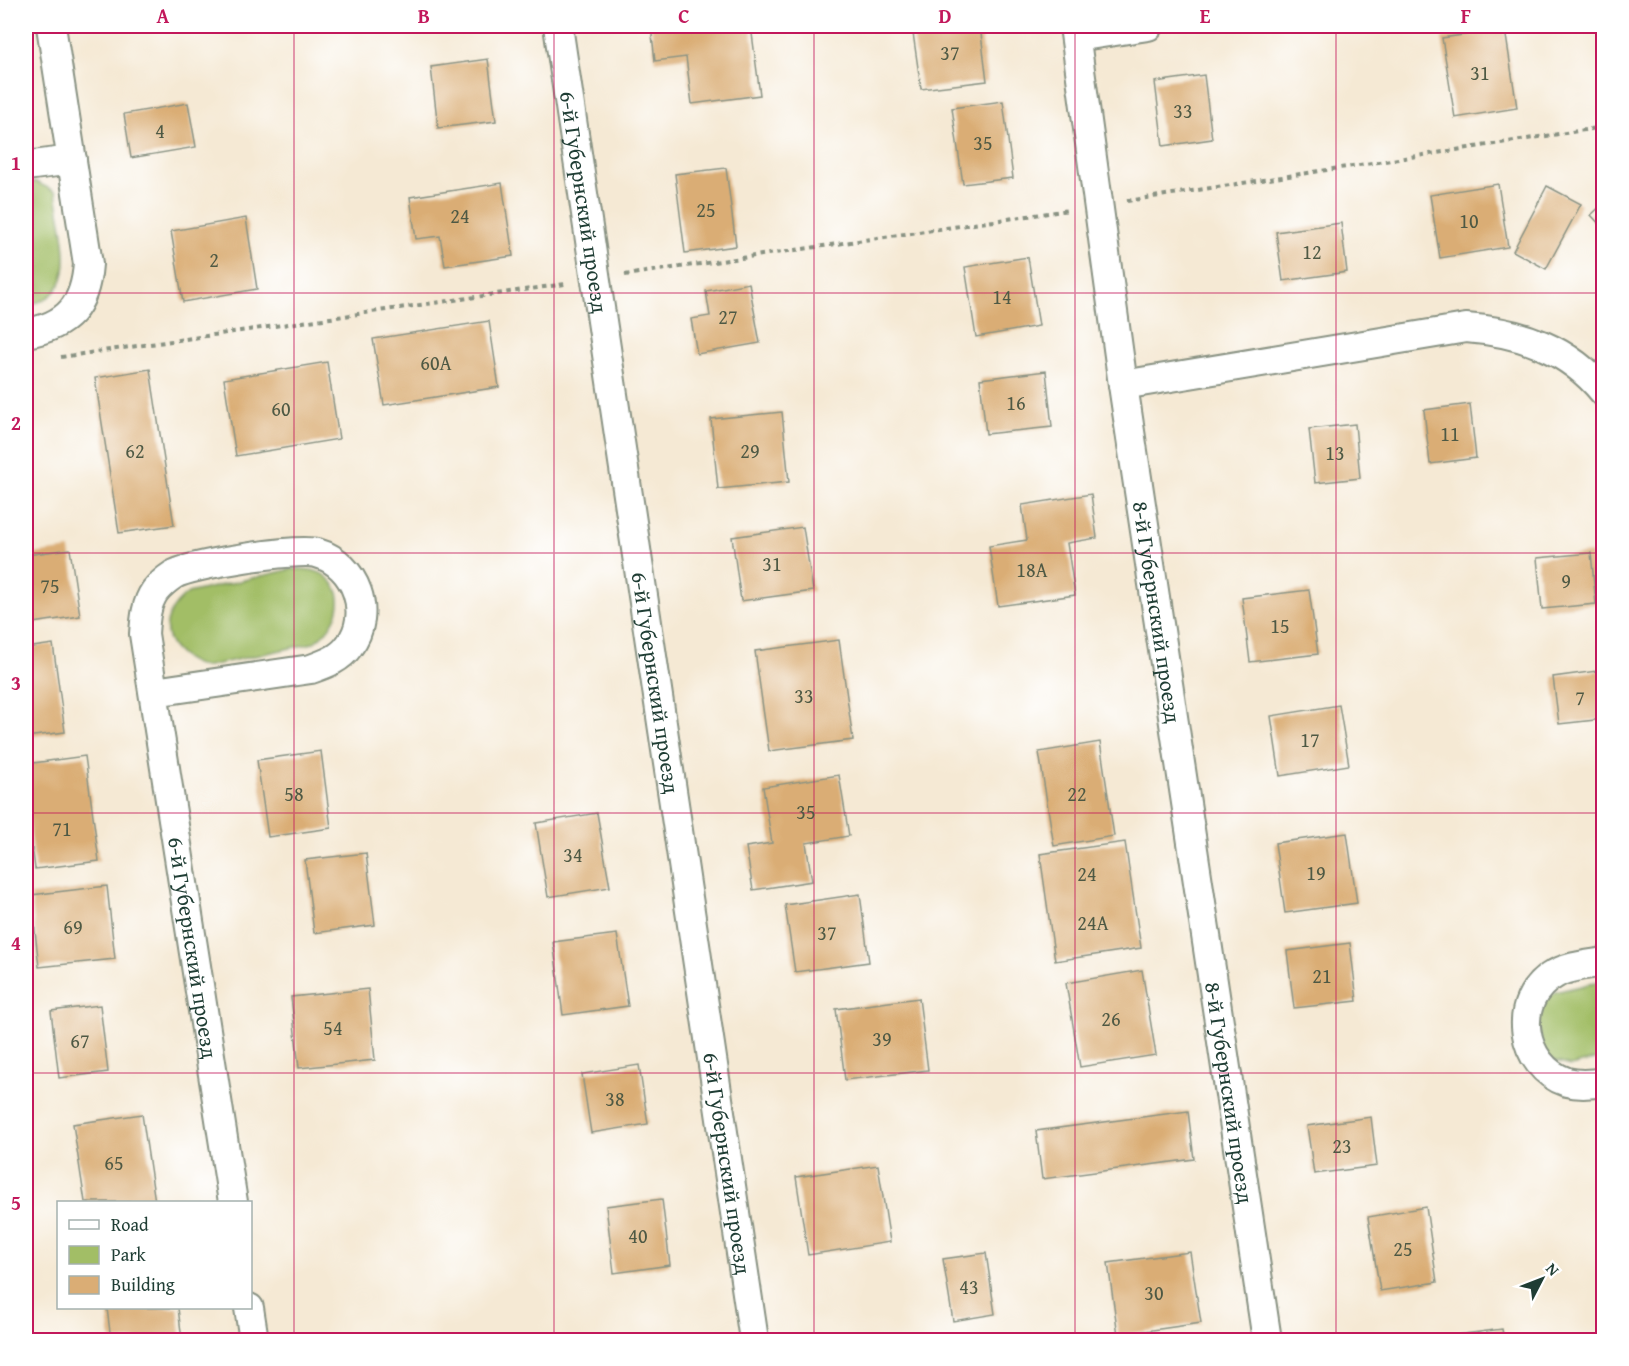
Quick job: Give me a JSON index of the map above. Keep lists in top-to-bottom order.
{
  "streets": {
    "street": ["6-й Губернский проезд", "8-й Губернский проезд"]
  },
  "house_numbers": [
    "37",
    "31",
    "33",
    "4",
    "35",
    "25",
    "24",
    "10",
    "12",
    "2",
    "14",
    "27",
    "60А",
    "16",
    "60",
    "11",
    "62",
    "29",
    "13",
    "31",
    "18А",
    "9",
    "75",
    "15",
    "33",
    "7",
    "17",
    "58",
    "22",
    "35",
    "71",
    "34",
    "19",
    "24",
    "24А",
    "69",
    "37",
    "21",
    "26",
    "54",
    "39",
    "67",
    "38",
    "23",
    "65",
    "40",
    "25",
    "43",
    "30"
  ],
  "legend": ["Road", "Park", "Building"],
  "north": "top right",
  "grid": {
    "columns": [
      "A",
      "B",
      "C",
      "D",
      "E",
      "F"
    ],
    "rows": [
      "1",
      "2",
      "3",
      "4",
      "5"
    ]
  }
}
